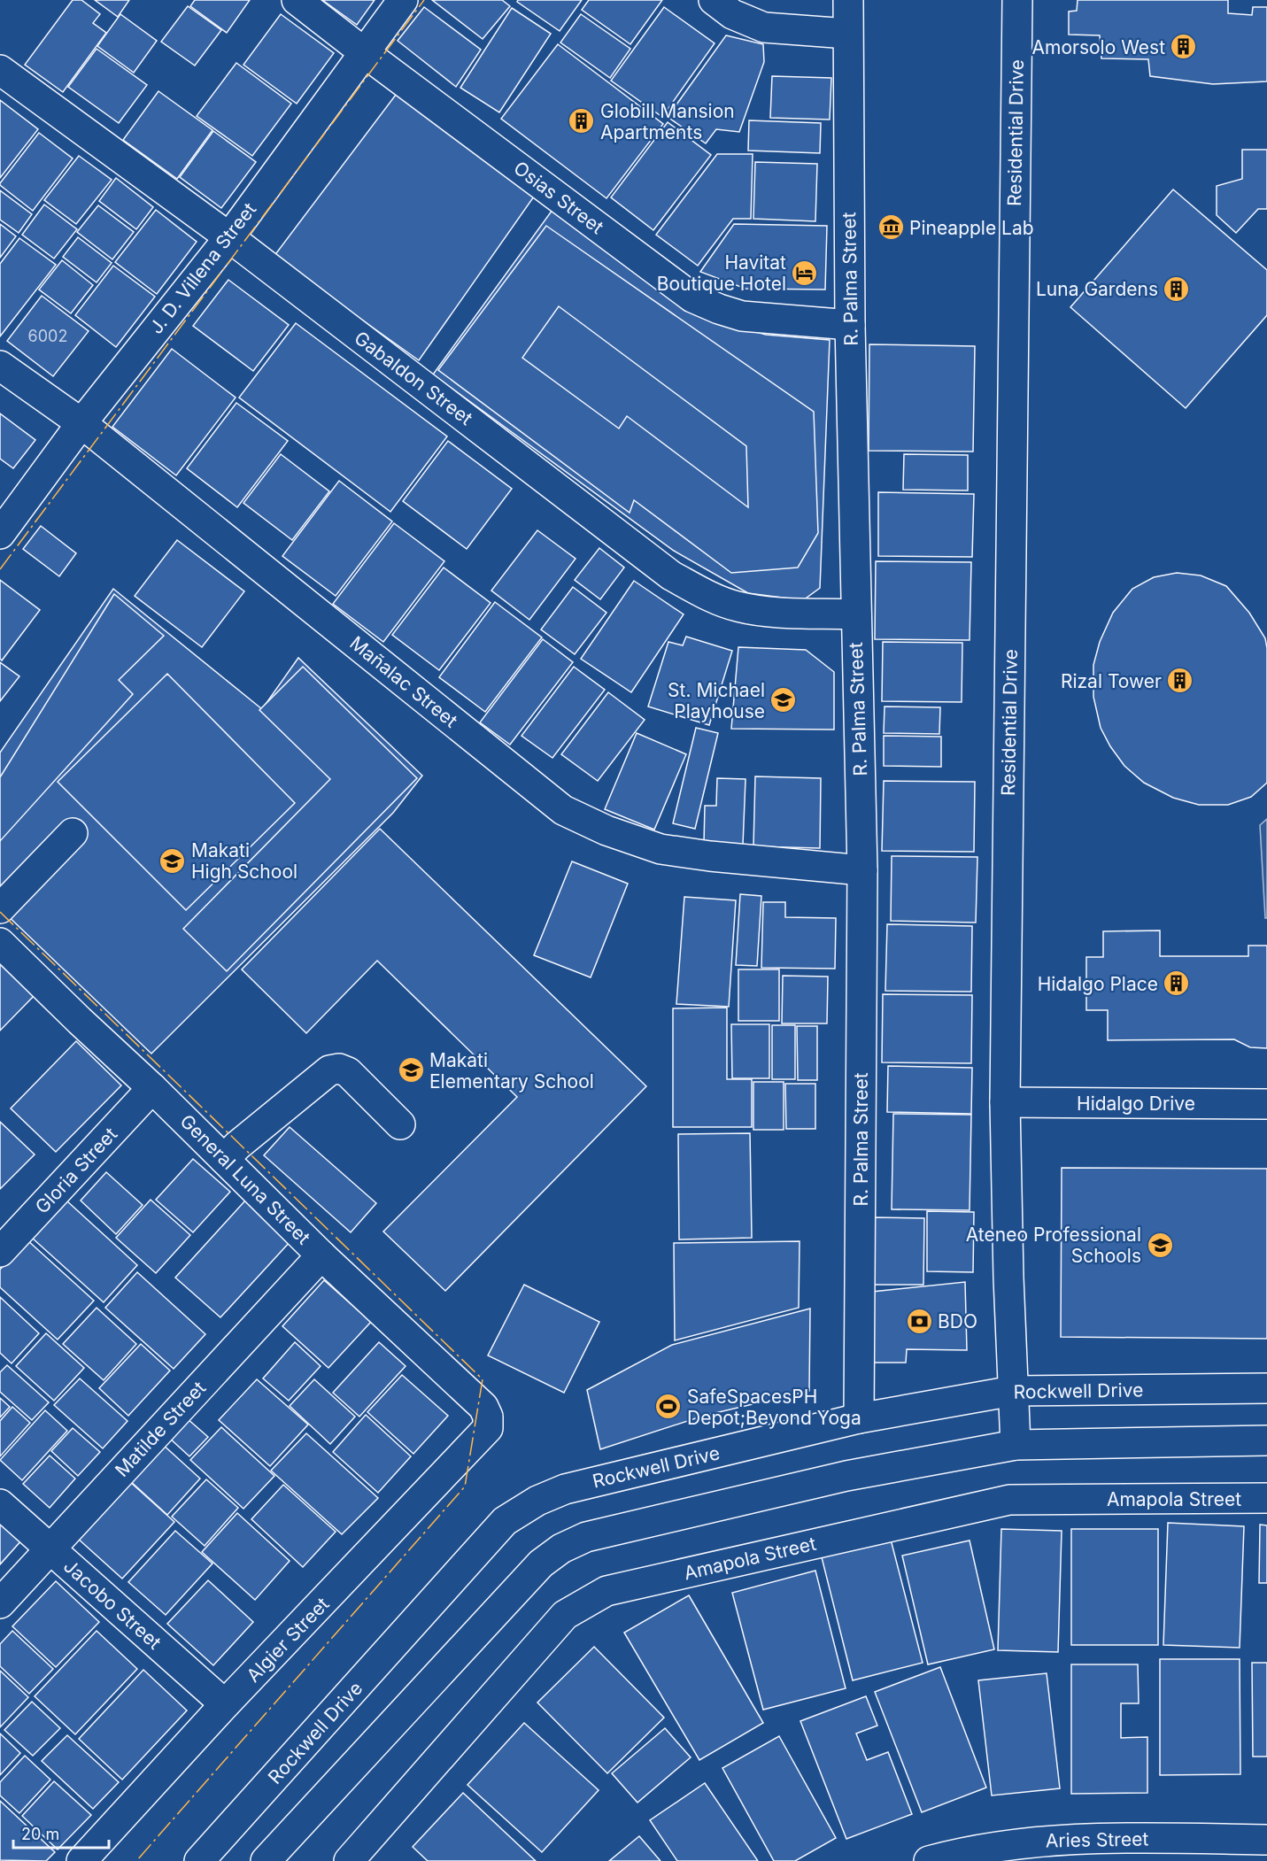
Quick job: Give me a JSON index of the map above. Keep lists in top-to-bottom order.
{
  "streets": {
    "street": [
      "Residential Drive",
      "Osias Street",
      "J. D. Villena Street",
      "R. Palma Street",
      "Gabaldon Street",
      "Mañalac Street",
      "Hidalgo Drive",
      "Gloria Street",
      "General Luna Street",
      "Rockwell Drive",
      "Matilde Street",
      "Amapola Street",
      "Jacobo Street",
      "Algier Street",
      "Aries Street"
    ]
  },
  "crossings": [
    ["Residential Drive", "Hidalgo Drive"],
    ["Residential Drive", "Rockwell Drive"],
    ["Osias Street", "J. D. Villena Street"],
    ["Osias Street", "R. Palma Street"],
    ["J. D. Villena Street", "Gabaldon Street"],
    ["J. D. Villena Street", "Mañalac Street"],
    ["R. Palma Street", "Gabaldon Street"],
    ["R. Palma Street", "Mañalac Street"],
    ["R. Palma Street", "Rockwell Drive"],
    ["Gloria Street", "General Luna Street"],
    ["General Luna Street", "Matilde Street"],
    ["General Luna Street", "Algier Street"],
    ["Matilde Street", "Jacobo Street"],
    ["Jacobo Street", "Algier Street"]
  ],
  "places": {
    "building": [
      "Amorsolo West",
      "Globill Mansion Apartments",
      "Luna Gardens",
      "Rizal Tower",
      "Hidalgo Place"
    ],
    "museum": ["Pineapple Lab"],
    "hotel": ["Havitat Boutique Hotel"],
    "school or university": [
      "St. Michael Playhouse",
      "Makati High School",
      "Makati Elementary School",
      "Ateneo Professional Schools"
    ],
    "bank": ["BDO"],
    "sports": ["SafeSpacesPH Depot;Beyond Yoga"]
  },
  "house_numbers": ["6002"],
  "scale_bar": "20 m"
}
